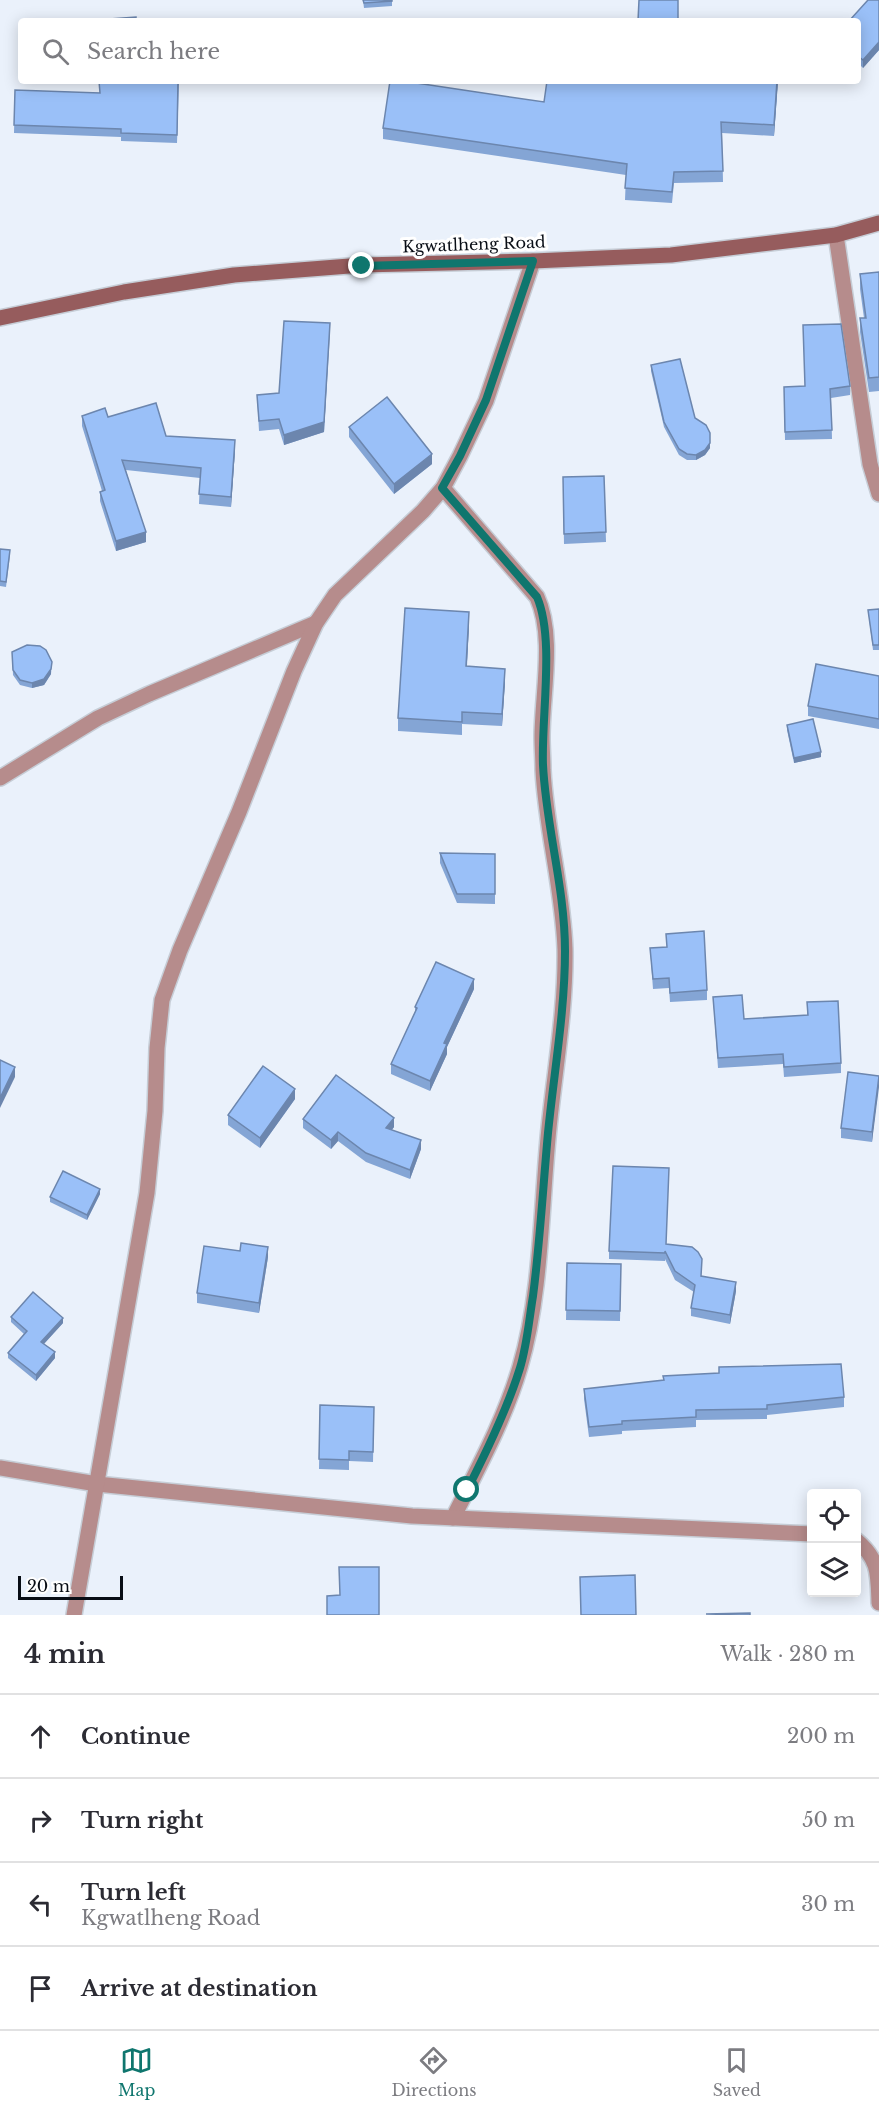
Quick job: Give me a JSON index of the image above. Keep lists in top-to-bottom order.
{
  "streets": {
    "street": ["Kgwatlheng Road"]
  },
  "scale_bar": "20 m",
  "page": {
    "search": "Search here",
    "scale": "20 m",
    "heading": ["4 min", "Walk · 280 m"],
    "list": [
      ["Continue", "200 m"],
      ["Turn right", "50 m"],
      ["Turn left", "Kgwatlheng Road", "30 m"],
      "Arrive at destination"
    ],
    "nav": ["Map", "Directions", "Saved"]
  }
}
